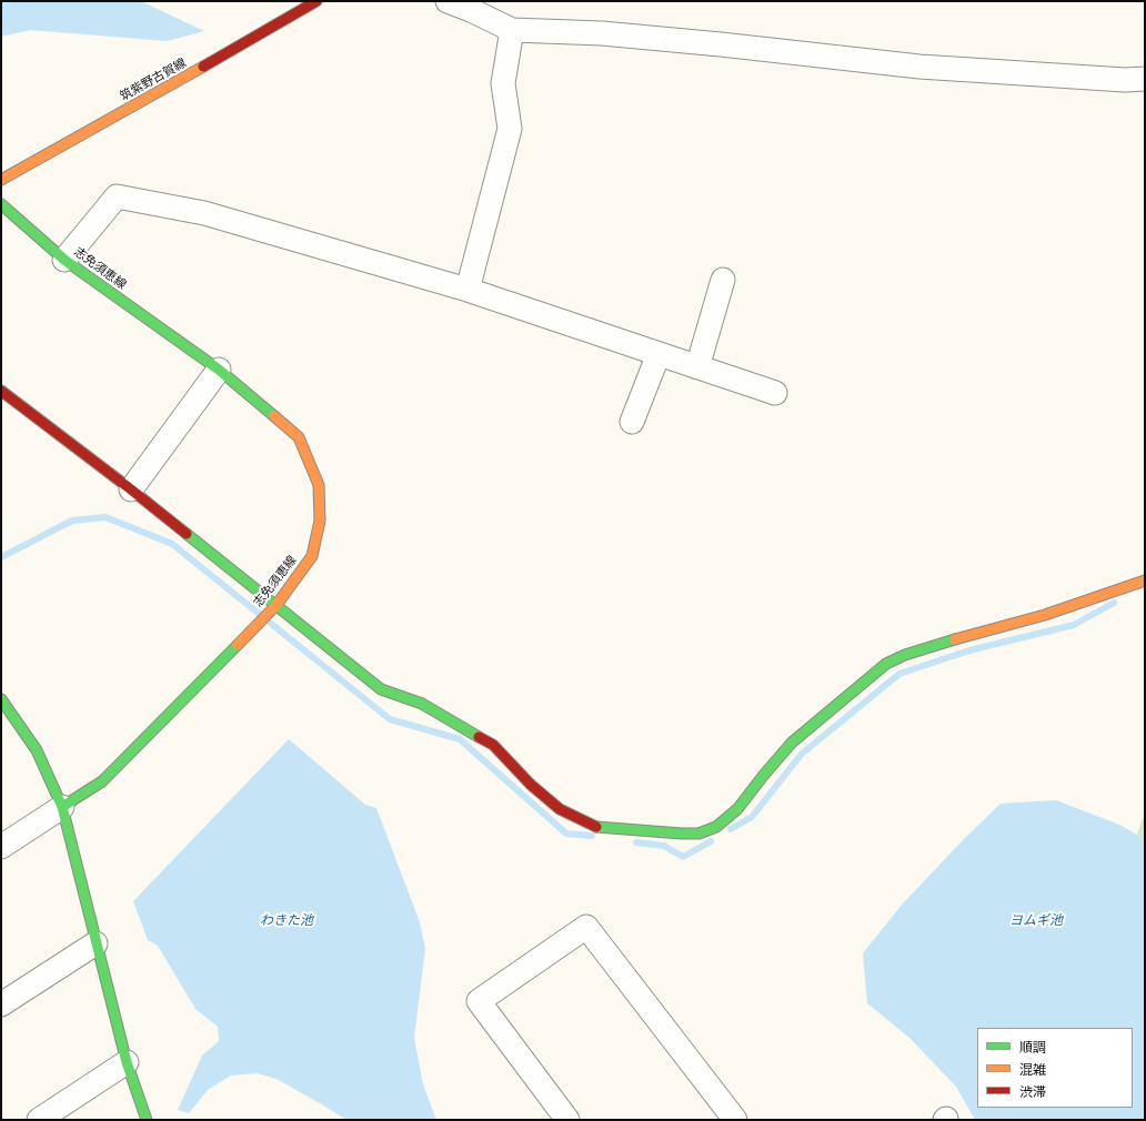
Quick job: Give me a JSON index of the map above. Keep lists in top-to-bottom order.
{
  "streets": {
    "street": ["筑紫野古賀線", "志免須恵線"]
  },
  "water": ["わきた池", "ヨムギ池"],
  "legend": ["順調", "混雑", "渋滞"]
}
